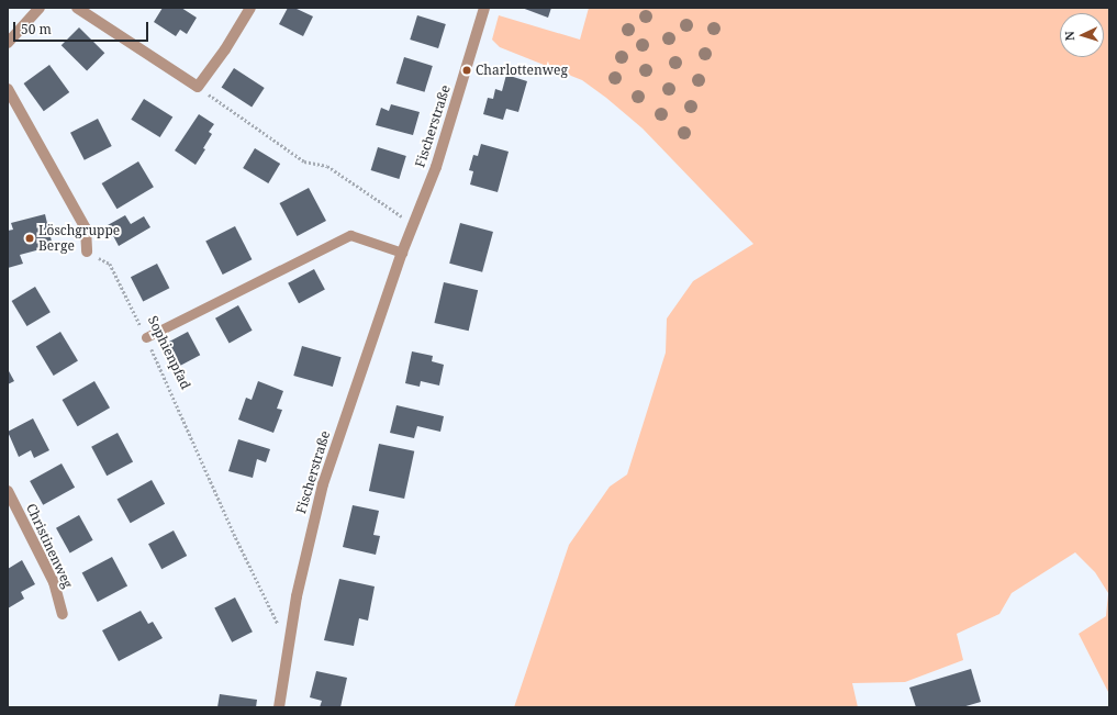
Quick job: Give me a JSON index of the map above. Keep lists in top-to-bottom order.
{
  "streets": {
    "street": ["Fischerstraße", "Christinenweg"],
    "path": ["Sophienpfad"]
  },
  "crossings": [
    ["Fischerstraße", "Sophienpfad"]
  ],
  "places": ["Charlottenweg", "Löschgruppe Berge"],
  "scale_bar": "50 m",
  "north": "left"
}
